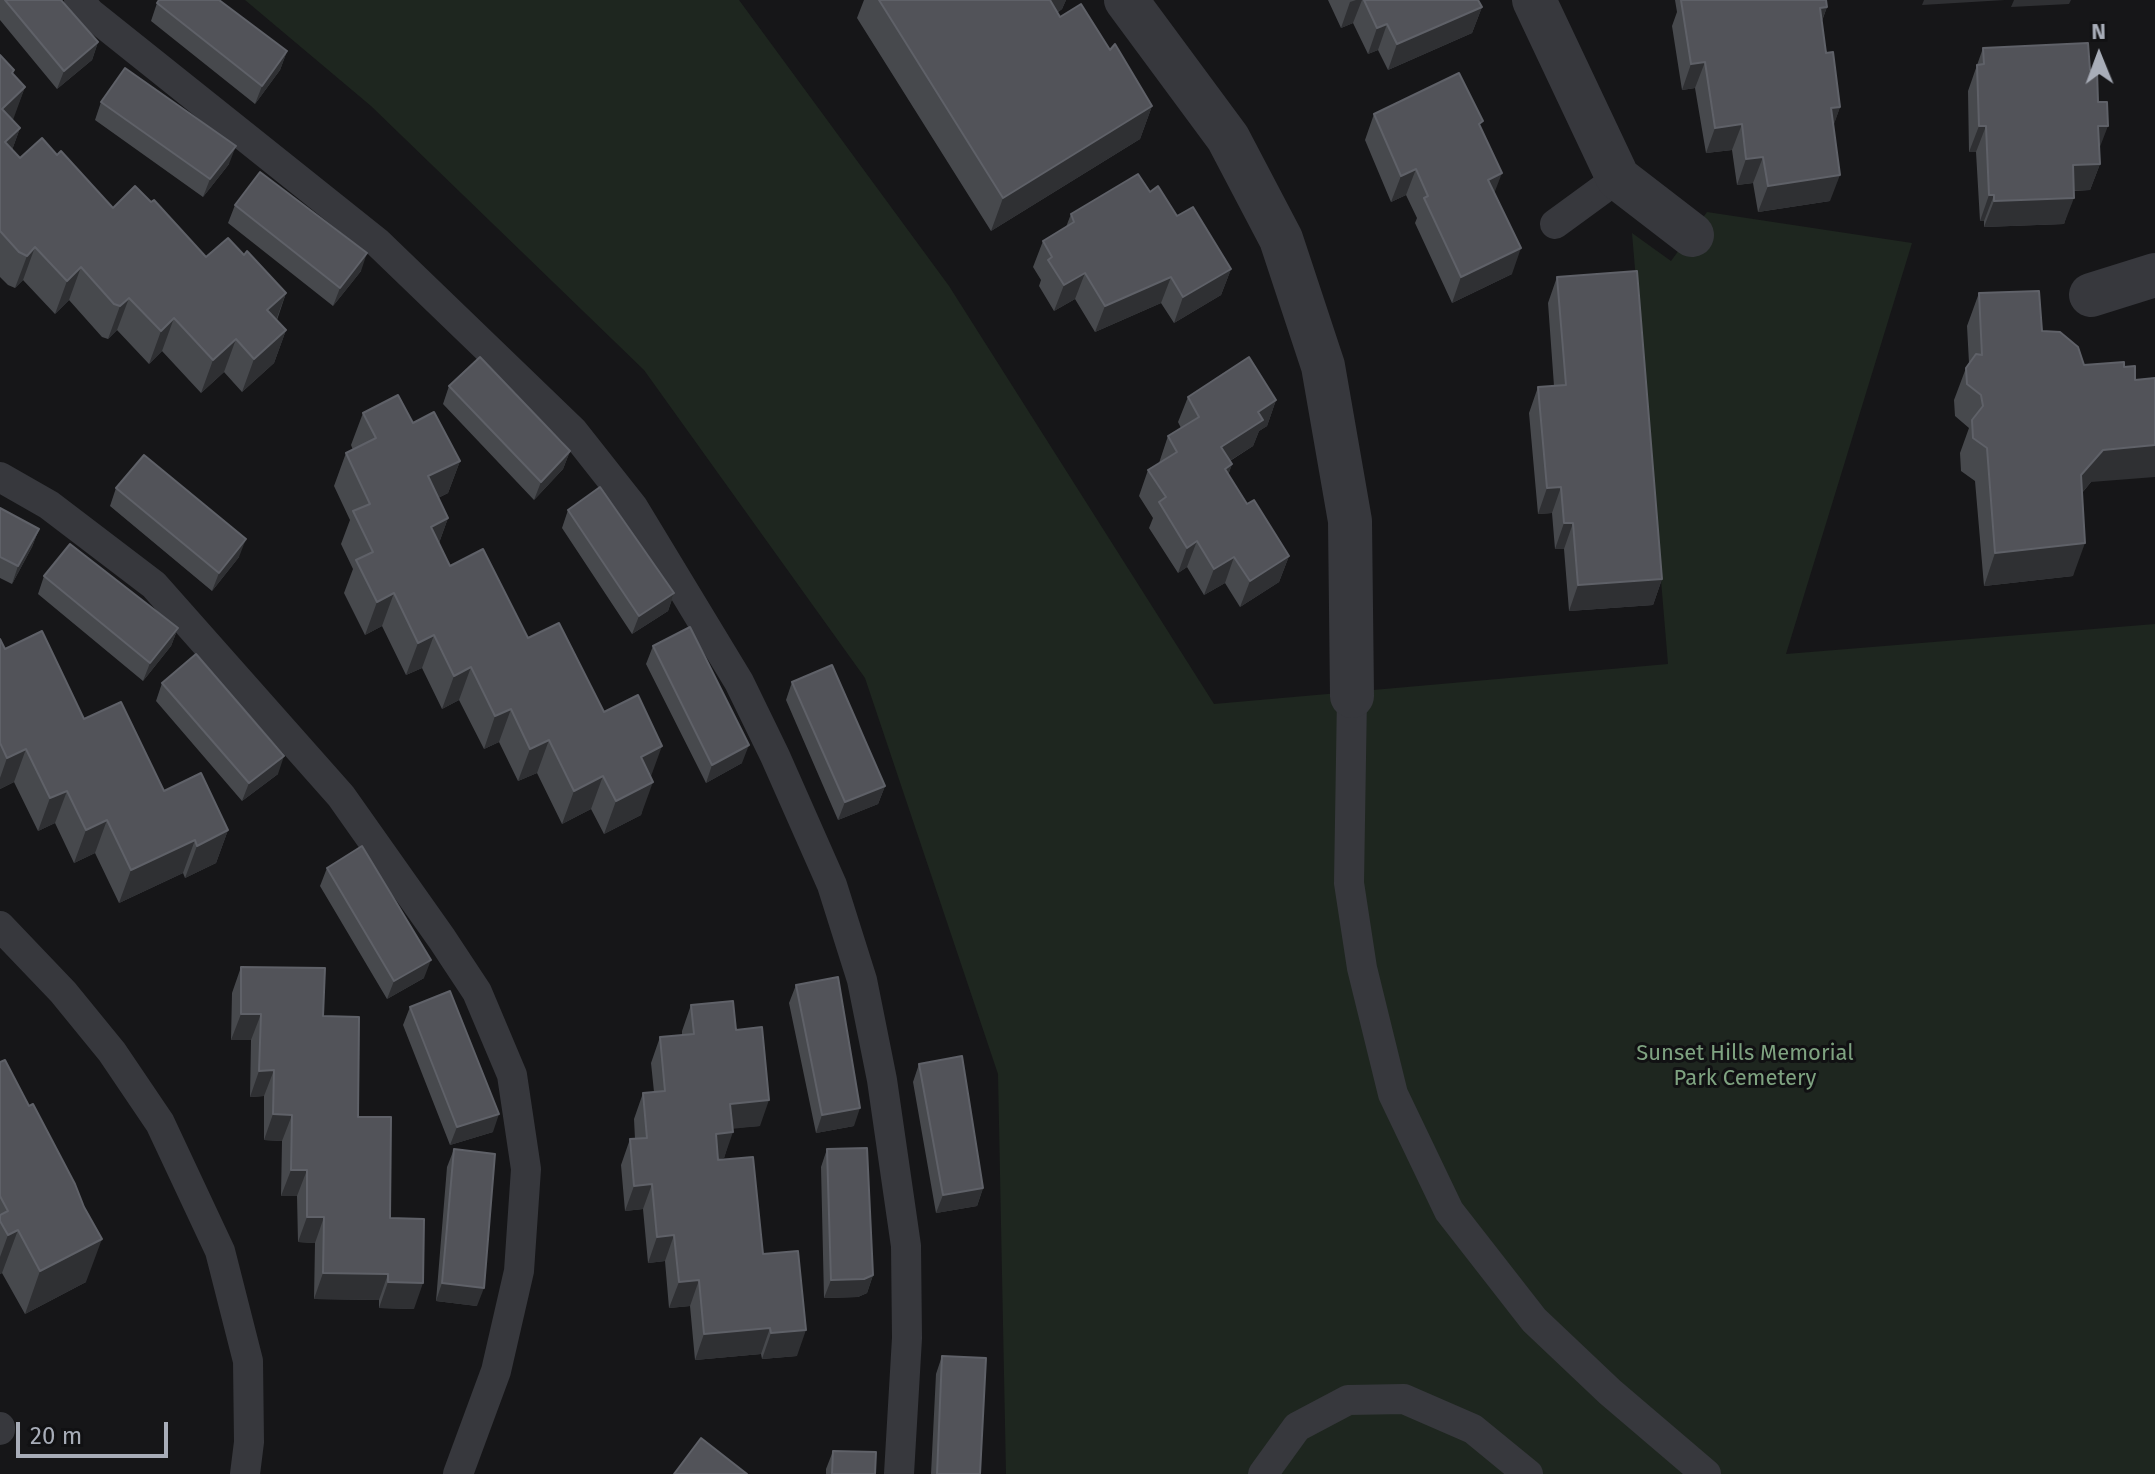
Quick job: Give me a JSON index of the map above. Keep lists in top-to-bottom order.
{
  "parks": ["Sunset Hills Memorial Park Cemetery"],
  "scale_bar": "20 m",
  "north": "top"
}
